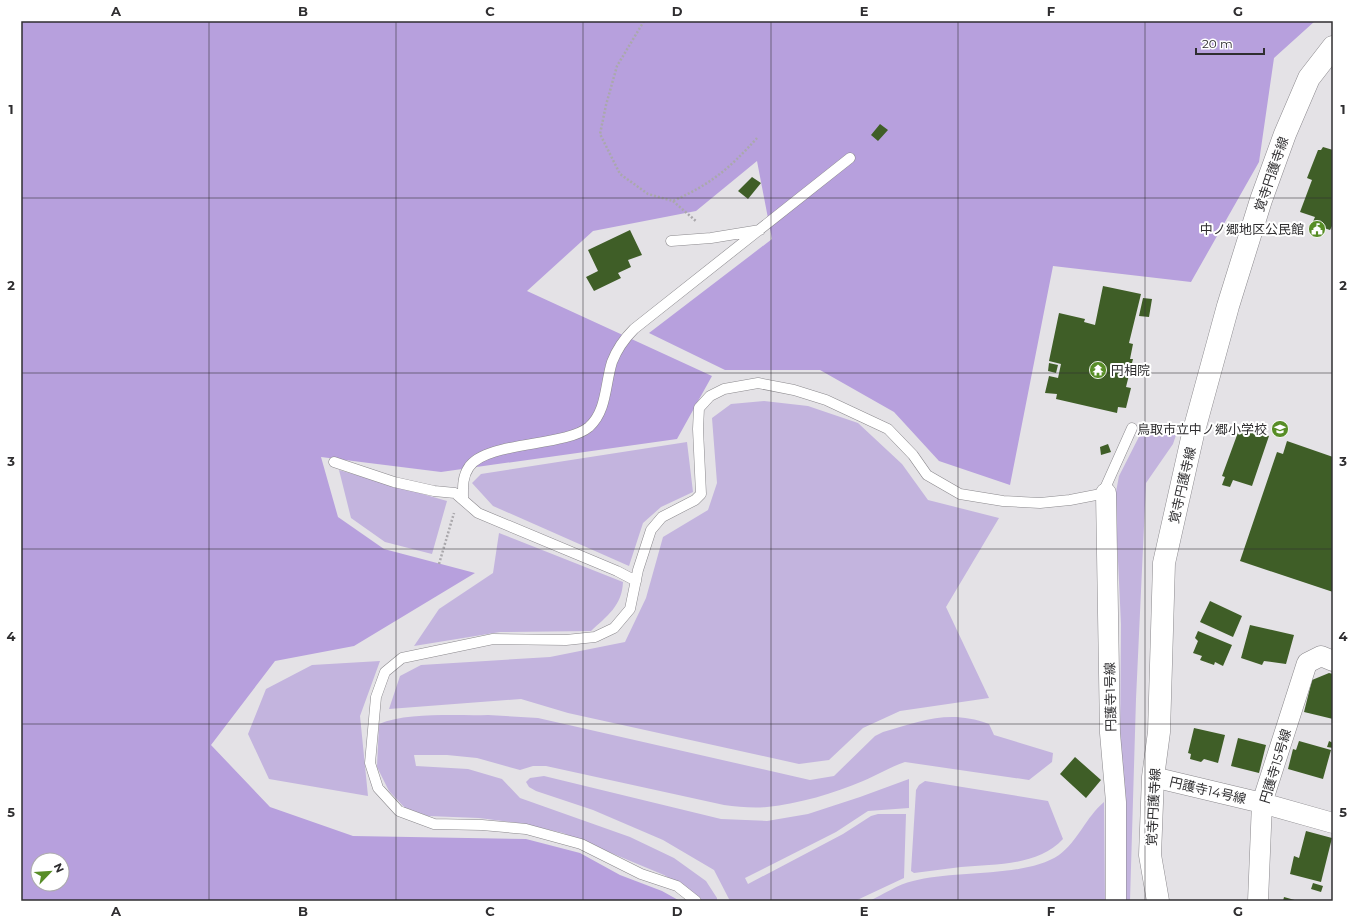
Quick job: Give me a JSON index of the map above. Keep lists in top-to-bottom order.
{
  "streets": {
    "street": [
      "覚寺円護寺線",
      "円護寺1号線",
      "円護寺15号線",
      "円護寺14号線"
    ]
  },
  "crossings": [
    ["覚寺円護寺線", "円護寺14号線"],
    ["円護寺15号線", "円護寺14号線"]
  ],
  "places": {
    "public building": ["中ノ郷地区公民館"],
    "temple": ["円相院"],
    "school or university": ["鳥取市立中ノ郷小学校"]
  },
  "scale_bar": "20 m",
  "north": "top right",
  "grid": {
    "columns": [
      "A",
      "B",
      "C",
      "D",
      "E",
      "F",
      "G"
    ],
    "rows": [
      "1",
      "2",
      "3",
      "4",
      "5"
    ]
  }
}
